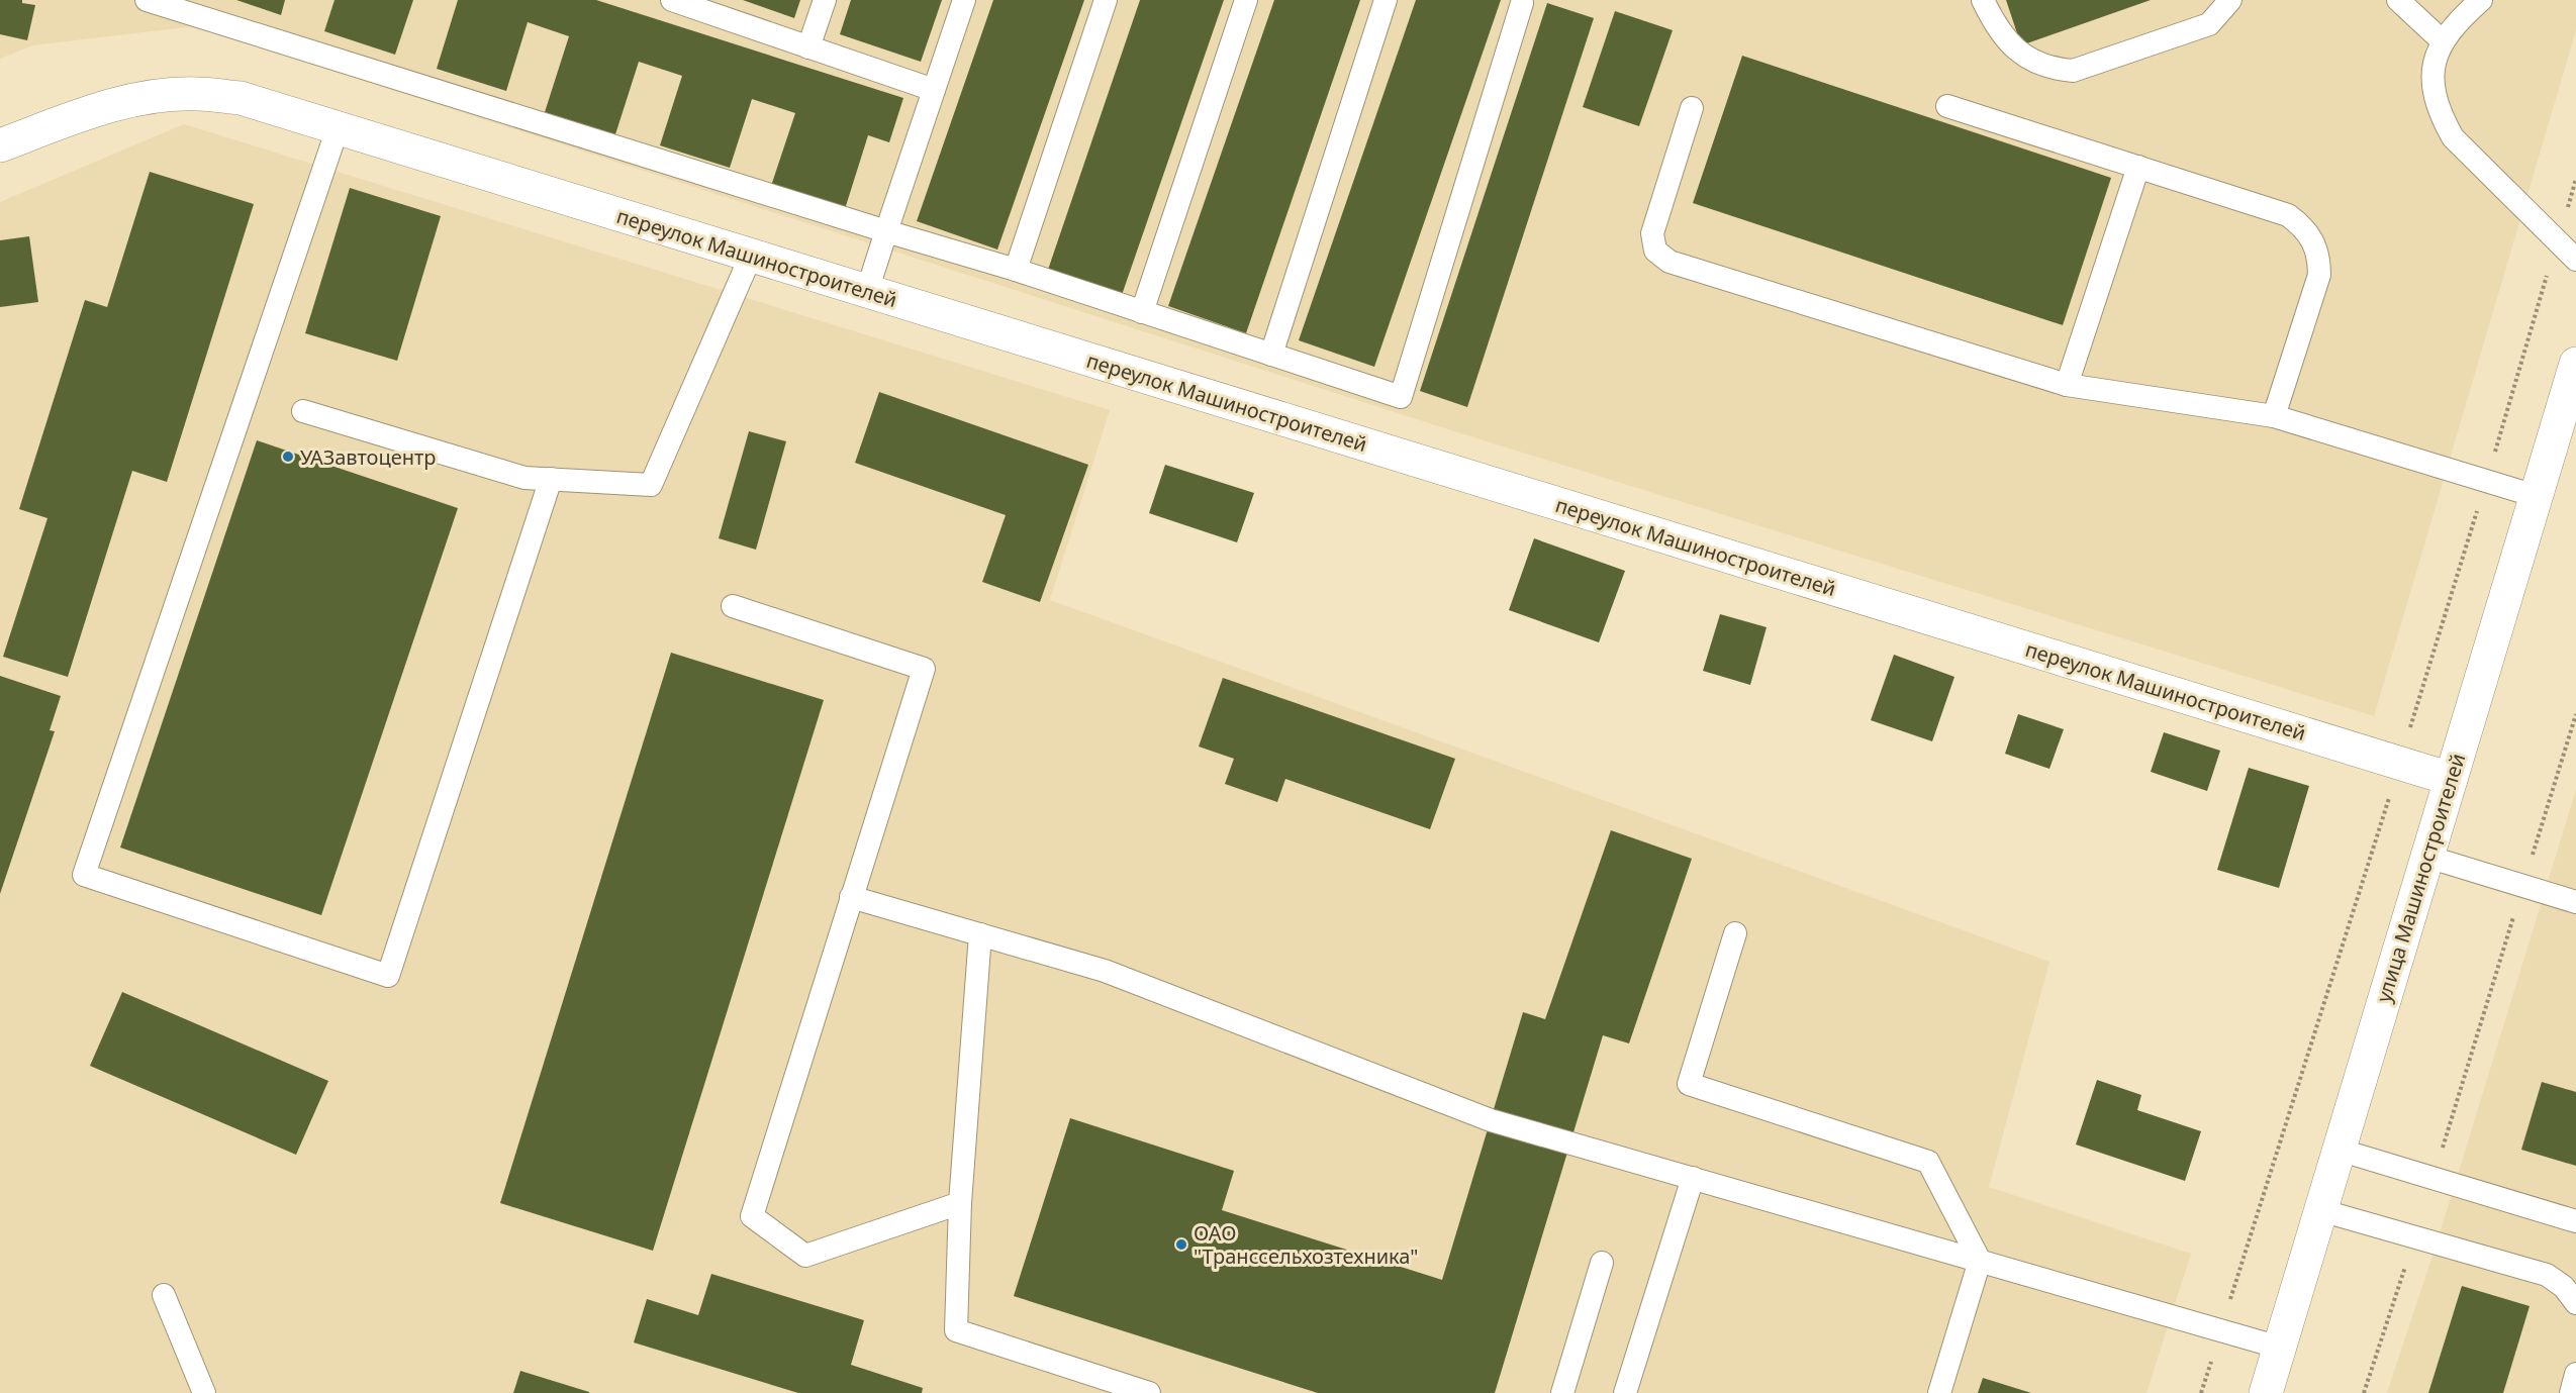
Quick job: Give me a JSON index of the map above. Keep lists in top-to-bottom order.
{
  "streets": {
    "street": ["переулок Машиностроителей", "улица Машиностроителей"]
  },
  "crossings": [
    ["переулок Машиностроителей", "улица Машиностроителей"]
  ],
  "places": ["УАЗавтоцентр", "ОАО \"Транссельхозтехника\""]
}
